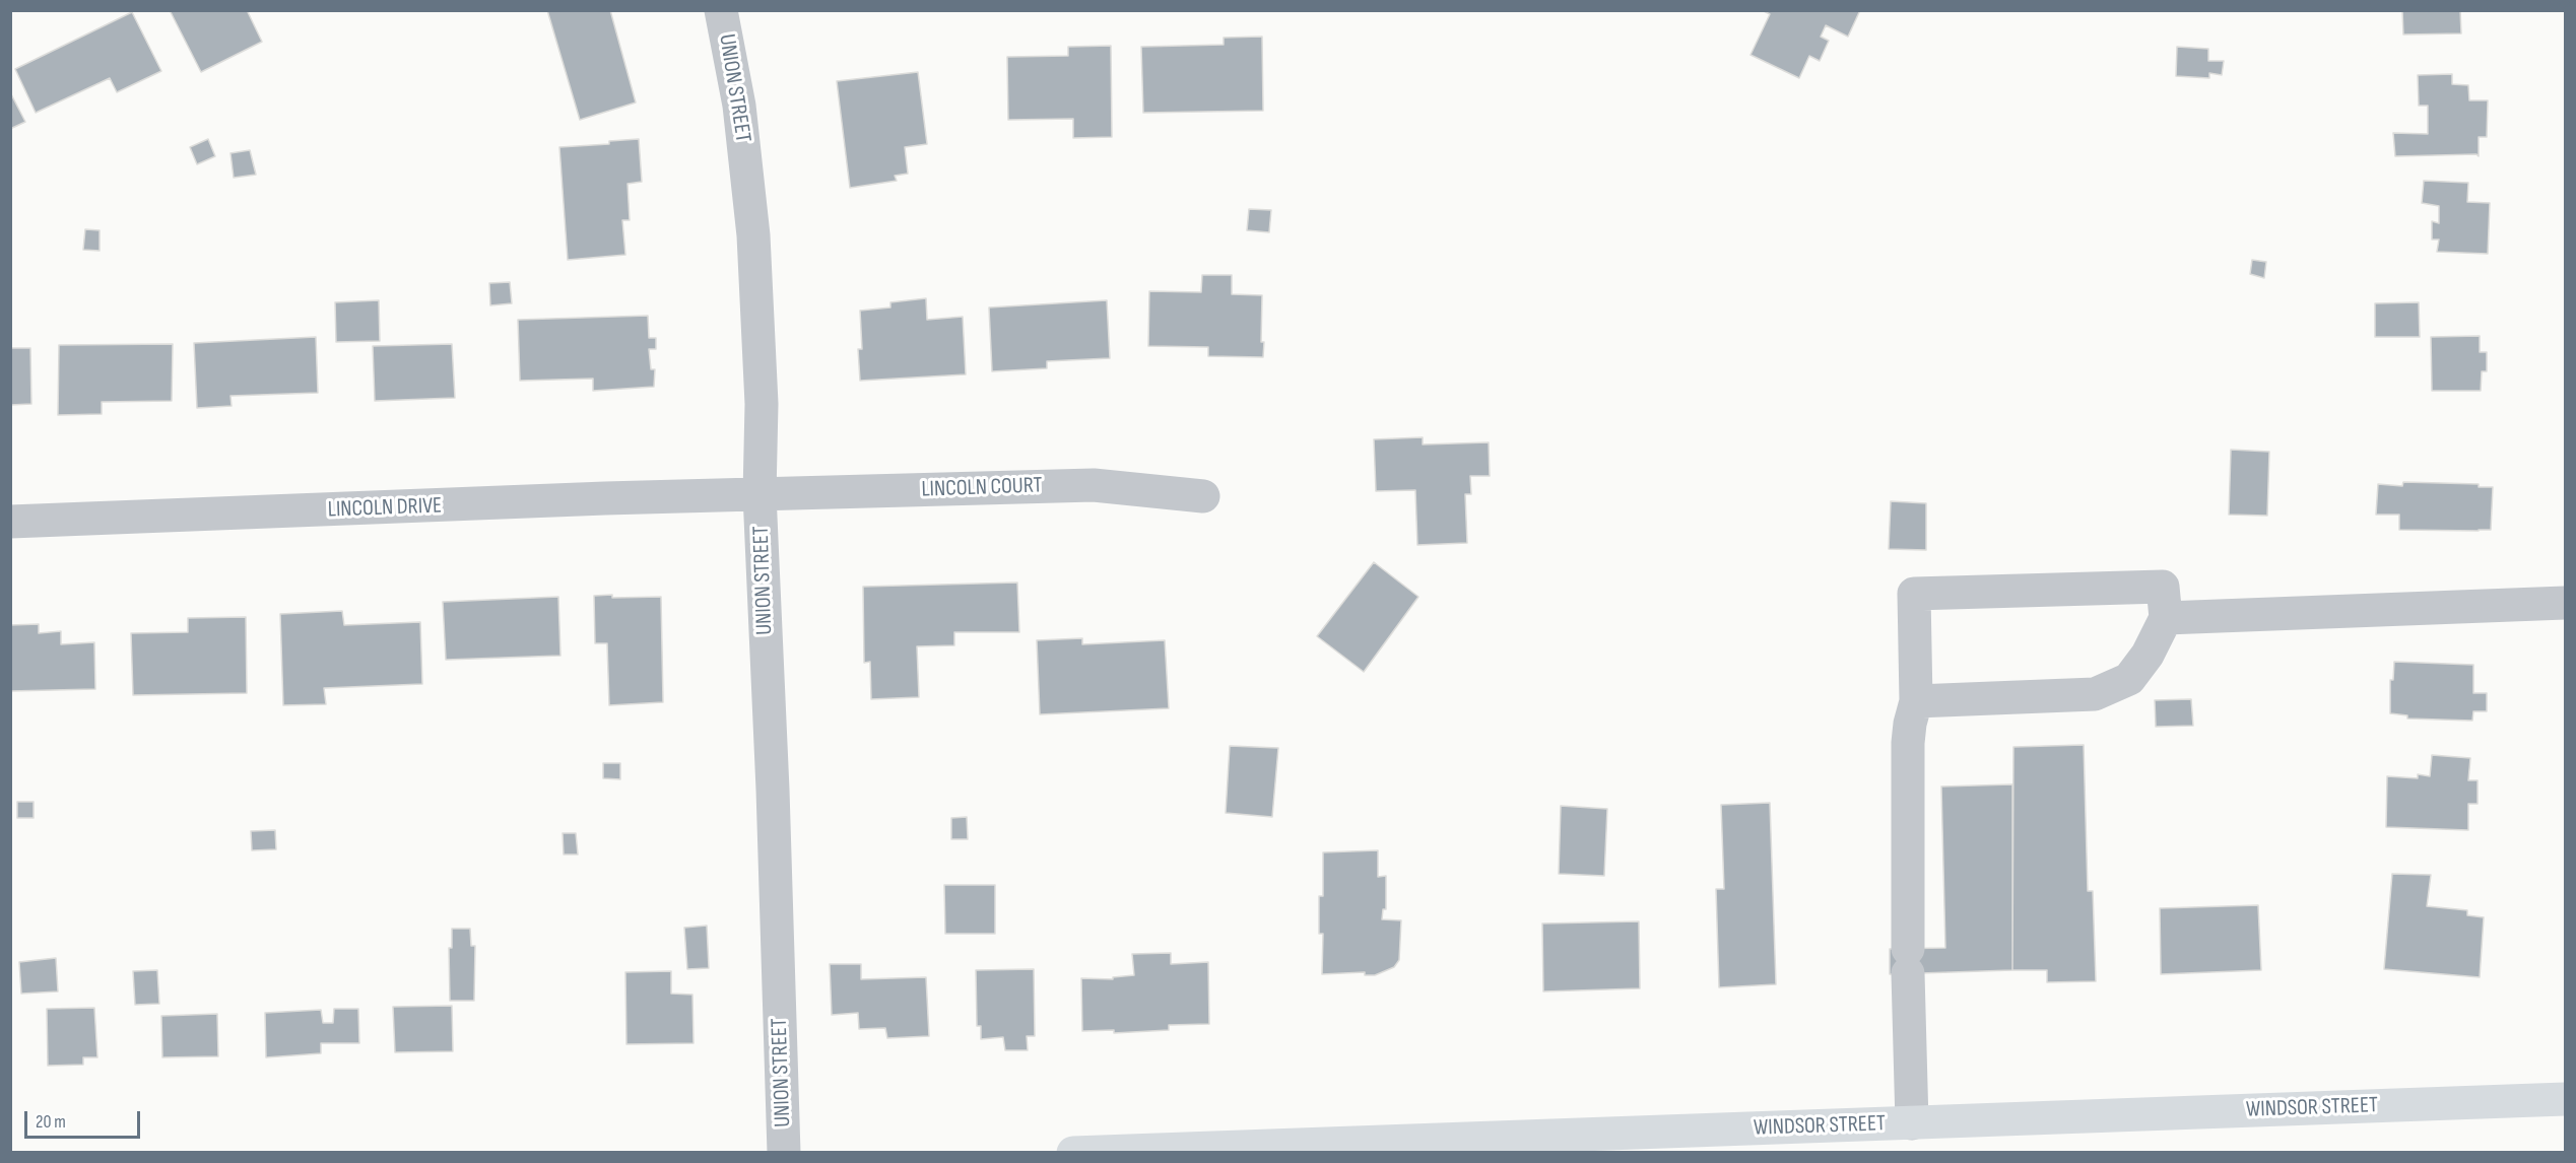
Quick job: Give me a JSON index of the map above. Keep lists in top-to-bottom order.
{
  "streets": {
    "main road": ["WINDSOR STREET"],
    "street": ["UNION STREET", "LINCOLN COURT", "LINCOLN DRIVE"]
  },
  "crossings": [
    ["UNION STREET", "LINCOLN COURT"],
    ["UNION STREET", "LINCOLN DRIVE"],
    ["LINCOLN COURT", "LINCOLN DRIVE"]
  ],
  "scale_bar": "20 m"
}
